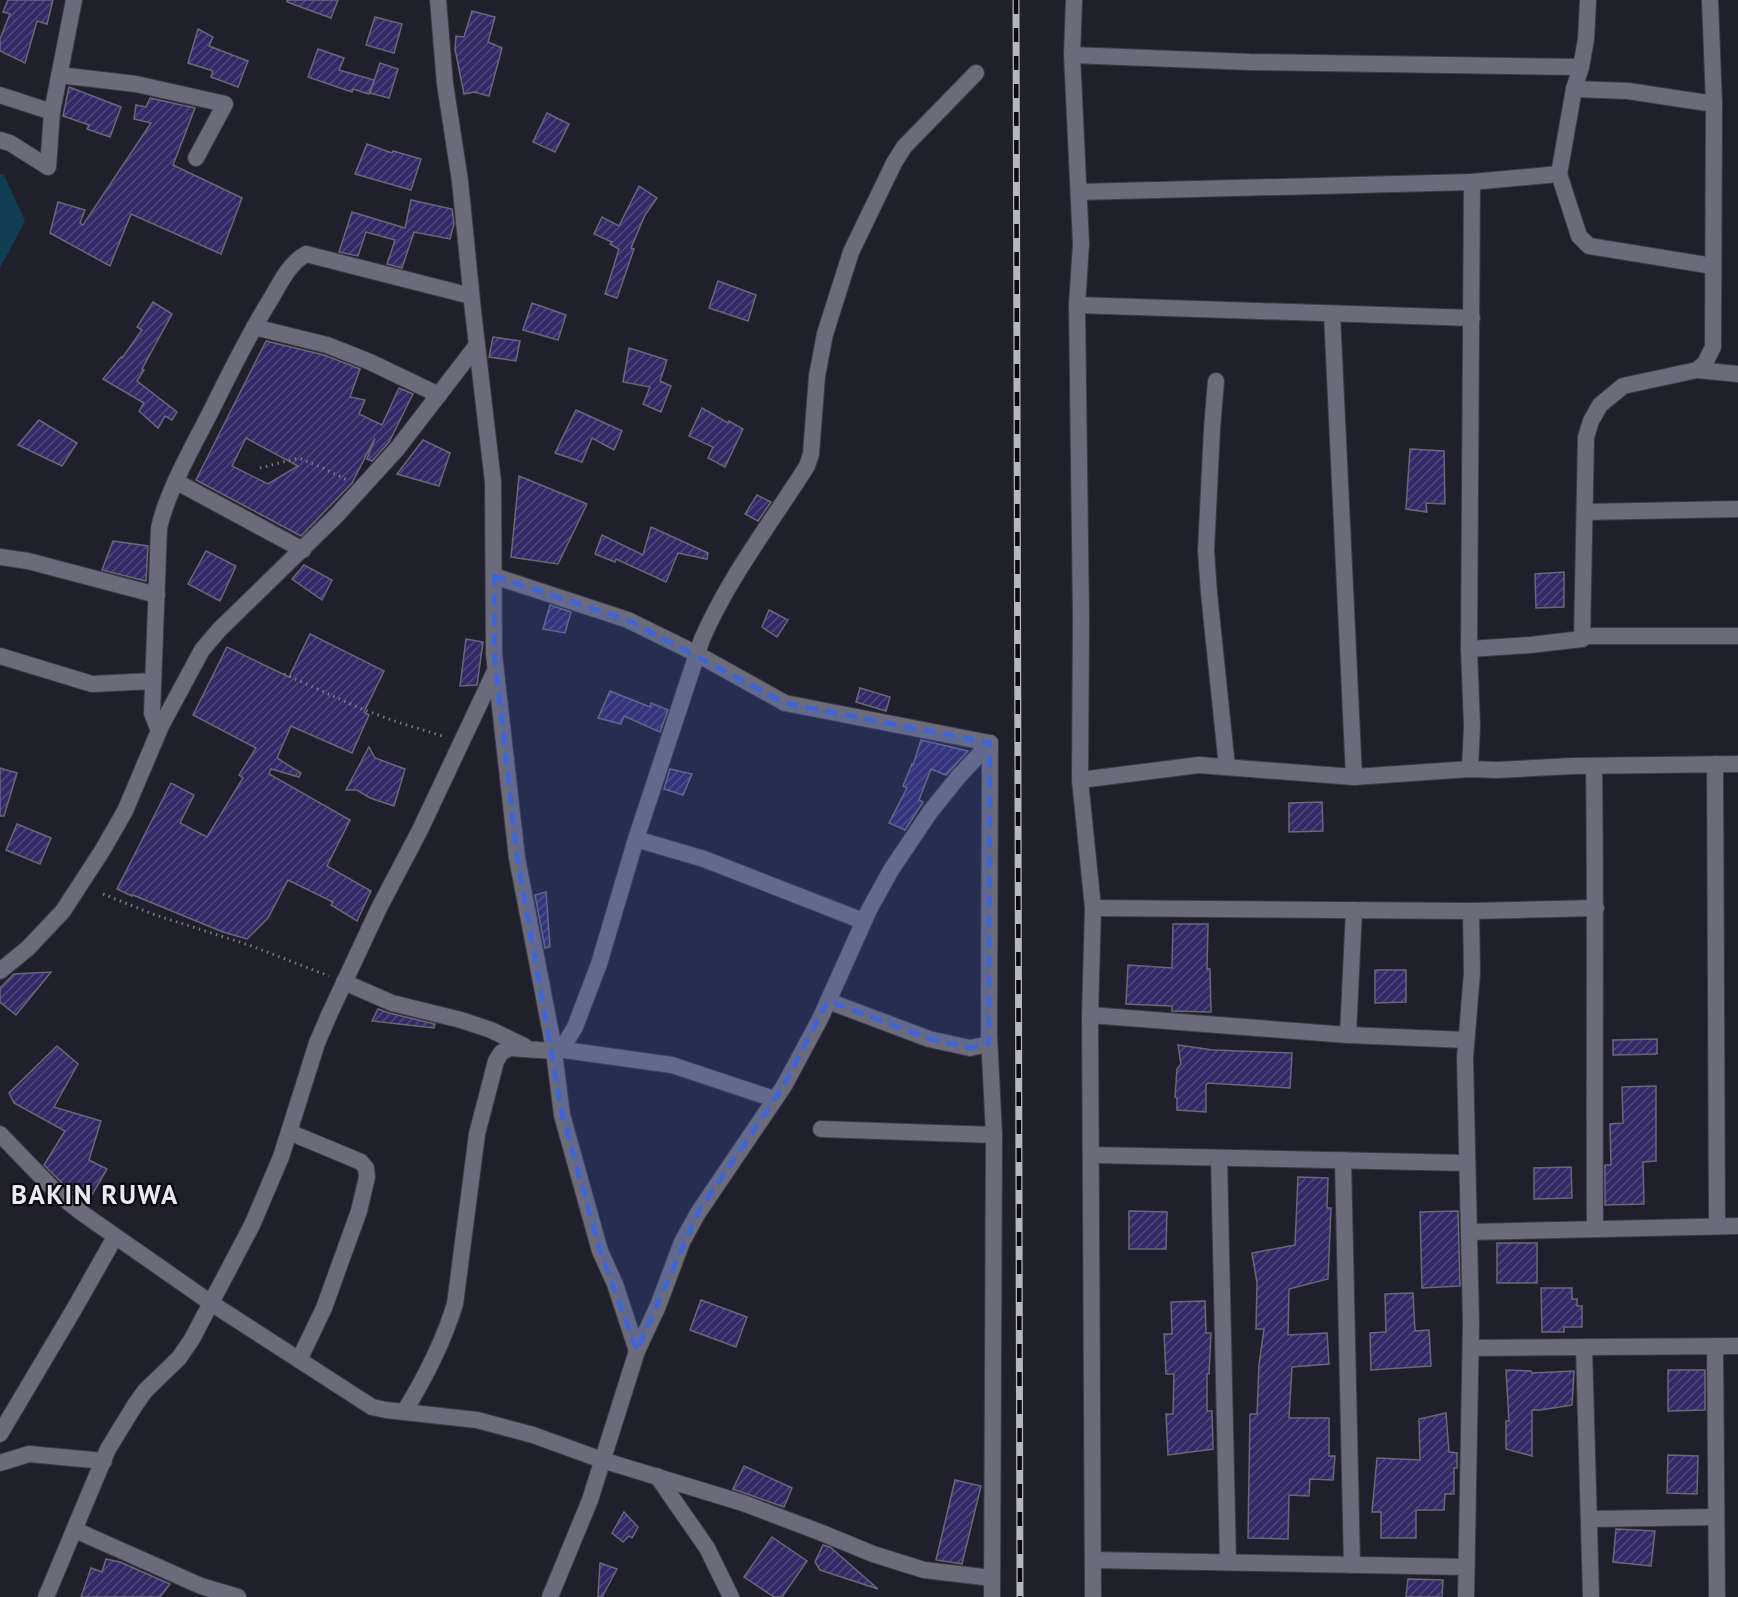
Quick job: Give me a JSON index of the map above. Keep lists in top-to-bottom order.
{
  "districts": ["BAKIN RUWA"]
}
